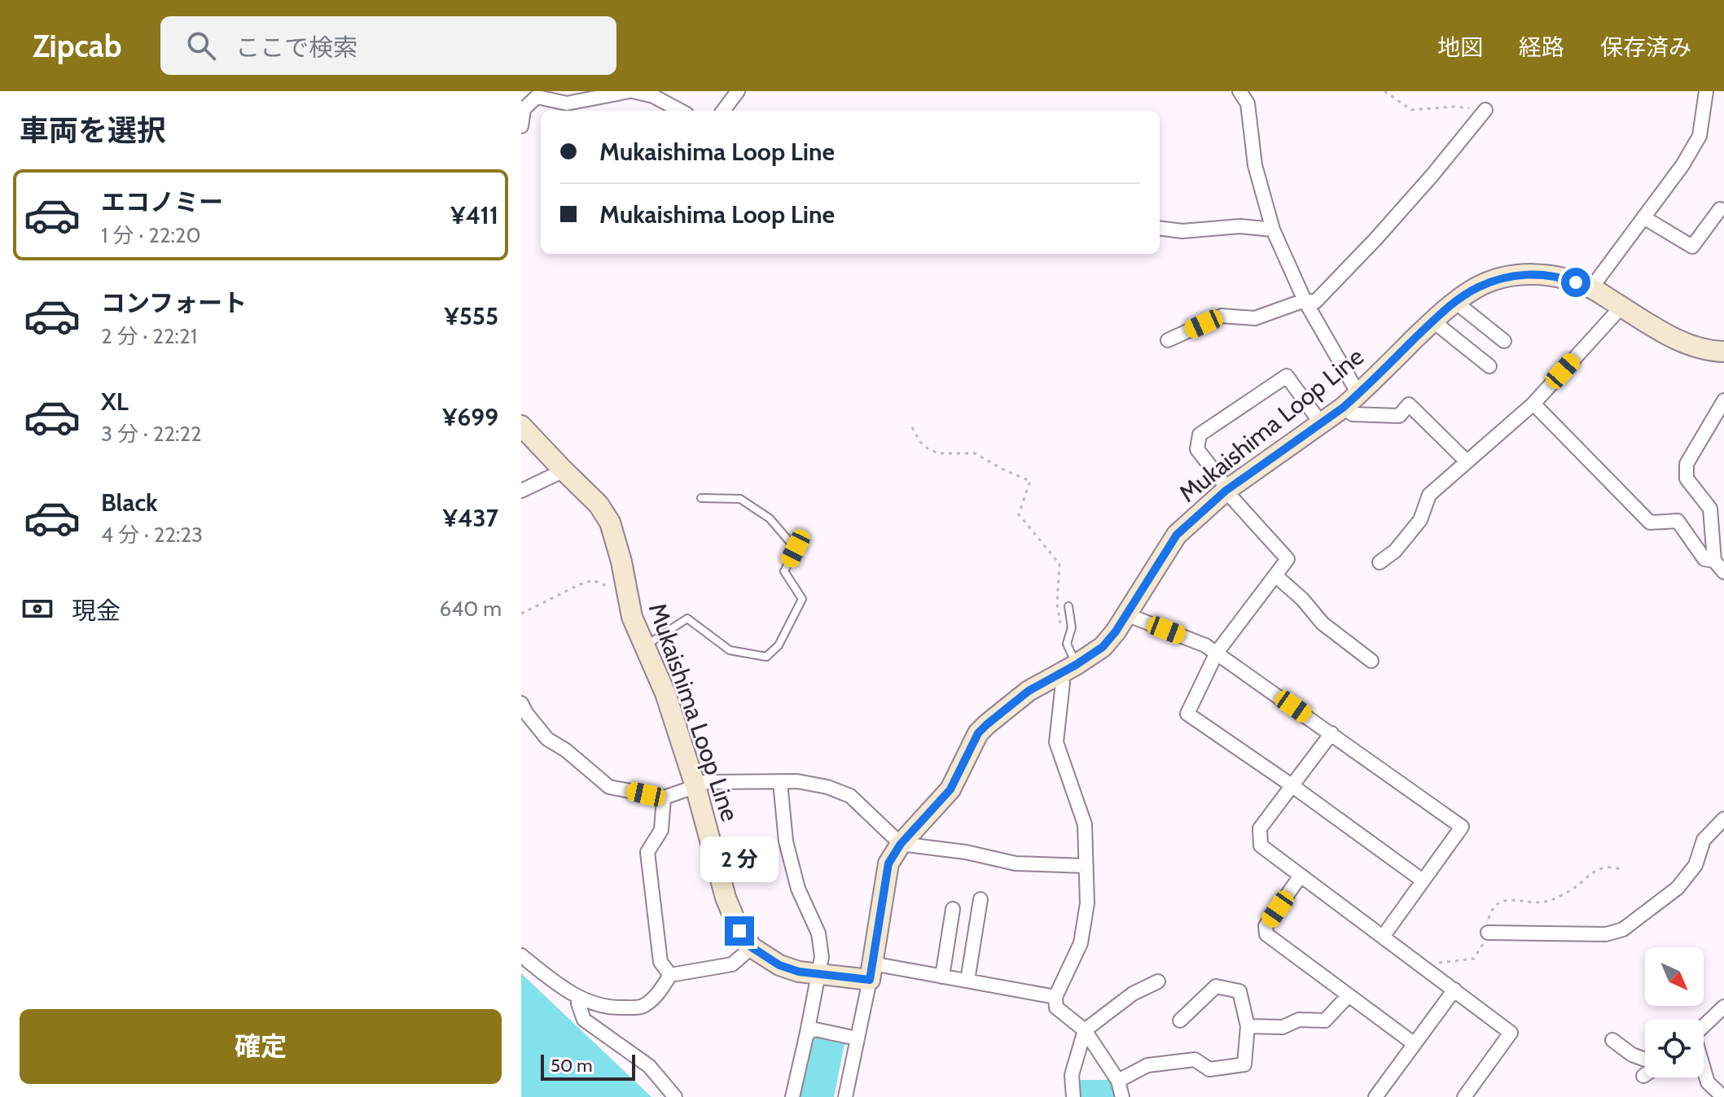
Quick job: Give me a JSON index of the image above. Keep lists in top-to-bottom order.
{
  "streets": {
    "main road": ["Mukaishima Loop Line"]
  },
  "scale_bar": "50 m",
  "north": "bottom right",
  "page": {
    "header": "Zipcab",
    "search": "ここで検索",
    "nav": ["地図", "経路", "保存済み"],
    "heading": "車両を選択",
    "banner": ["Mukaishima Loop Line", "Mukaishima Loop Line"],
    "list": [
      {
        "name": "エコノミー",
        "note": "1 分 · 22:20",
        "value": "¥411"
      },
      {
        "name": "コンフォート",
        "note": "2 分 · 22:21",
        "value": "¥555"
      },
      {
        "name": "XL",
        "note": "3 分 · 22:22",
        "value": "¥699"
      },
      {
        "name": "Black",
        "note": "4 分 · 22:23",
        "value": "¥437"
      }
    ],
    "pay": ["現金", "640 m"],
    "bubble": "2 分",
    "buttons": "確定",
    "scale": "50 m"
  }
}
